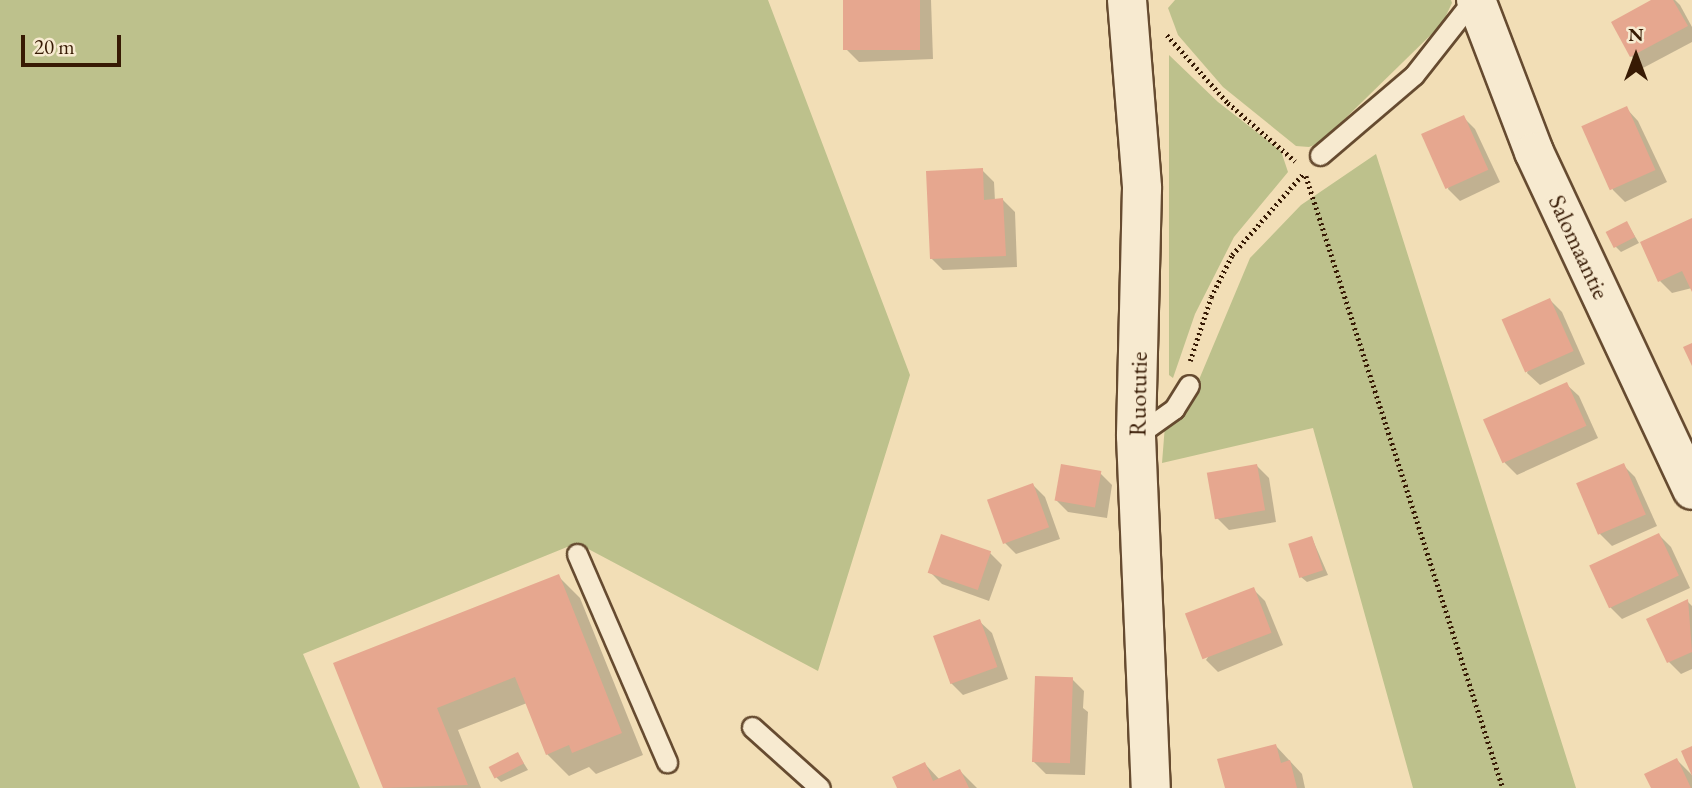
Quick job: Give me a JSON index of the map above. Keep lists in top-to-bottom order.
{
  "streets": {
    "street": ["Salomaantie", "Ruotutie"]
  },
  "scale_bar": "20 m",
  "north": "top"
}
